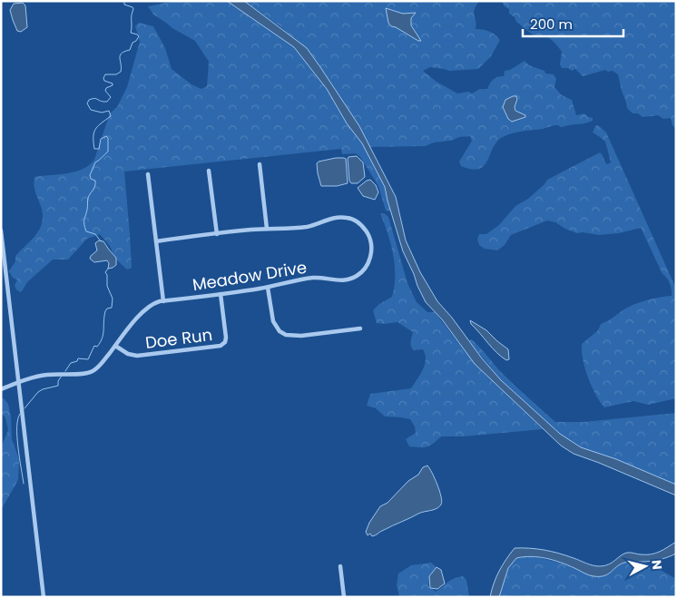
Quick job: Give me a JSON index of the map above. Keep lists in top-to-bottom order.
{
  "streets": {
    "street": ["Meadow Drive", "Doe Run"]
  },
  "crossings": [
    ["Meadow Drive", "Doe Run"]
  ],
  "scale_bar": "200 m",
  "north": "right"
}
